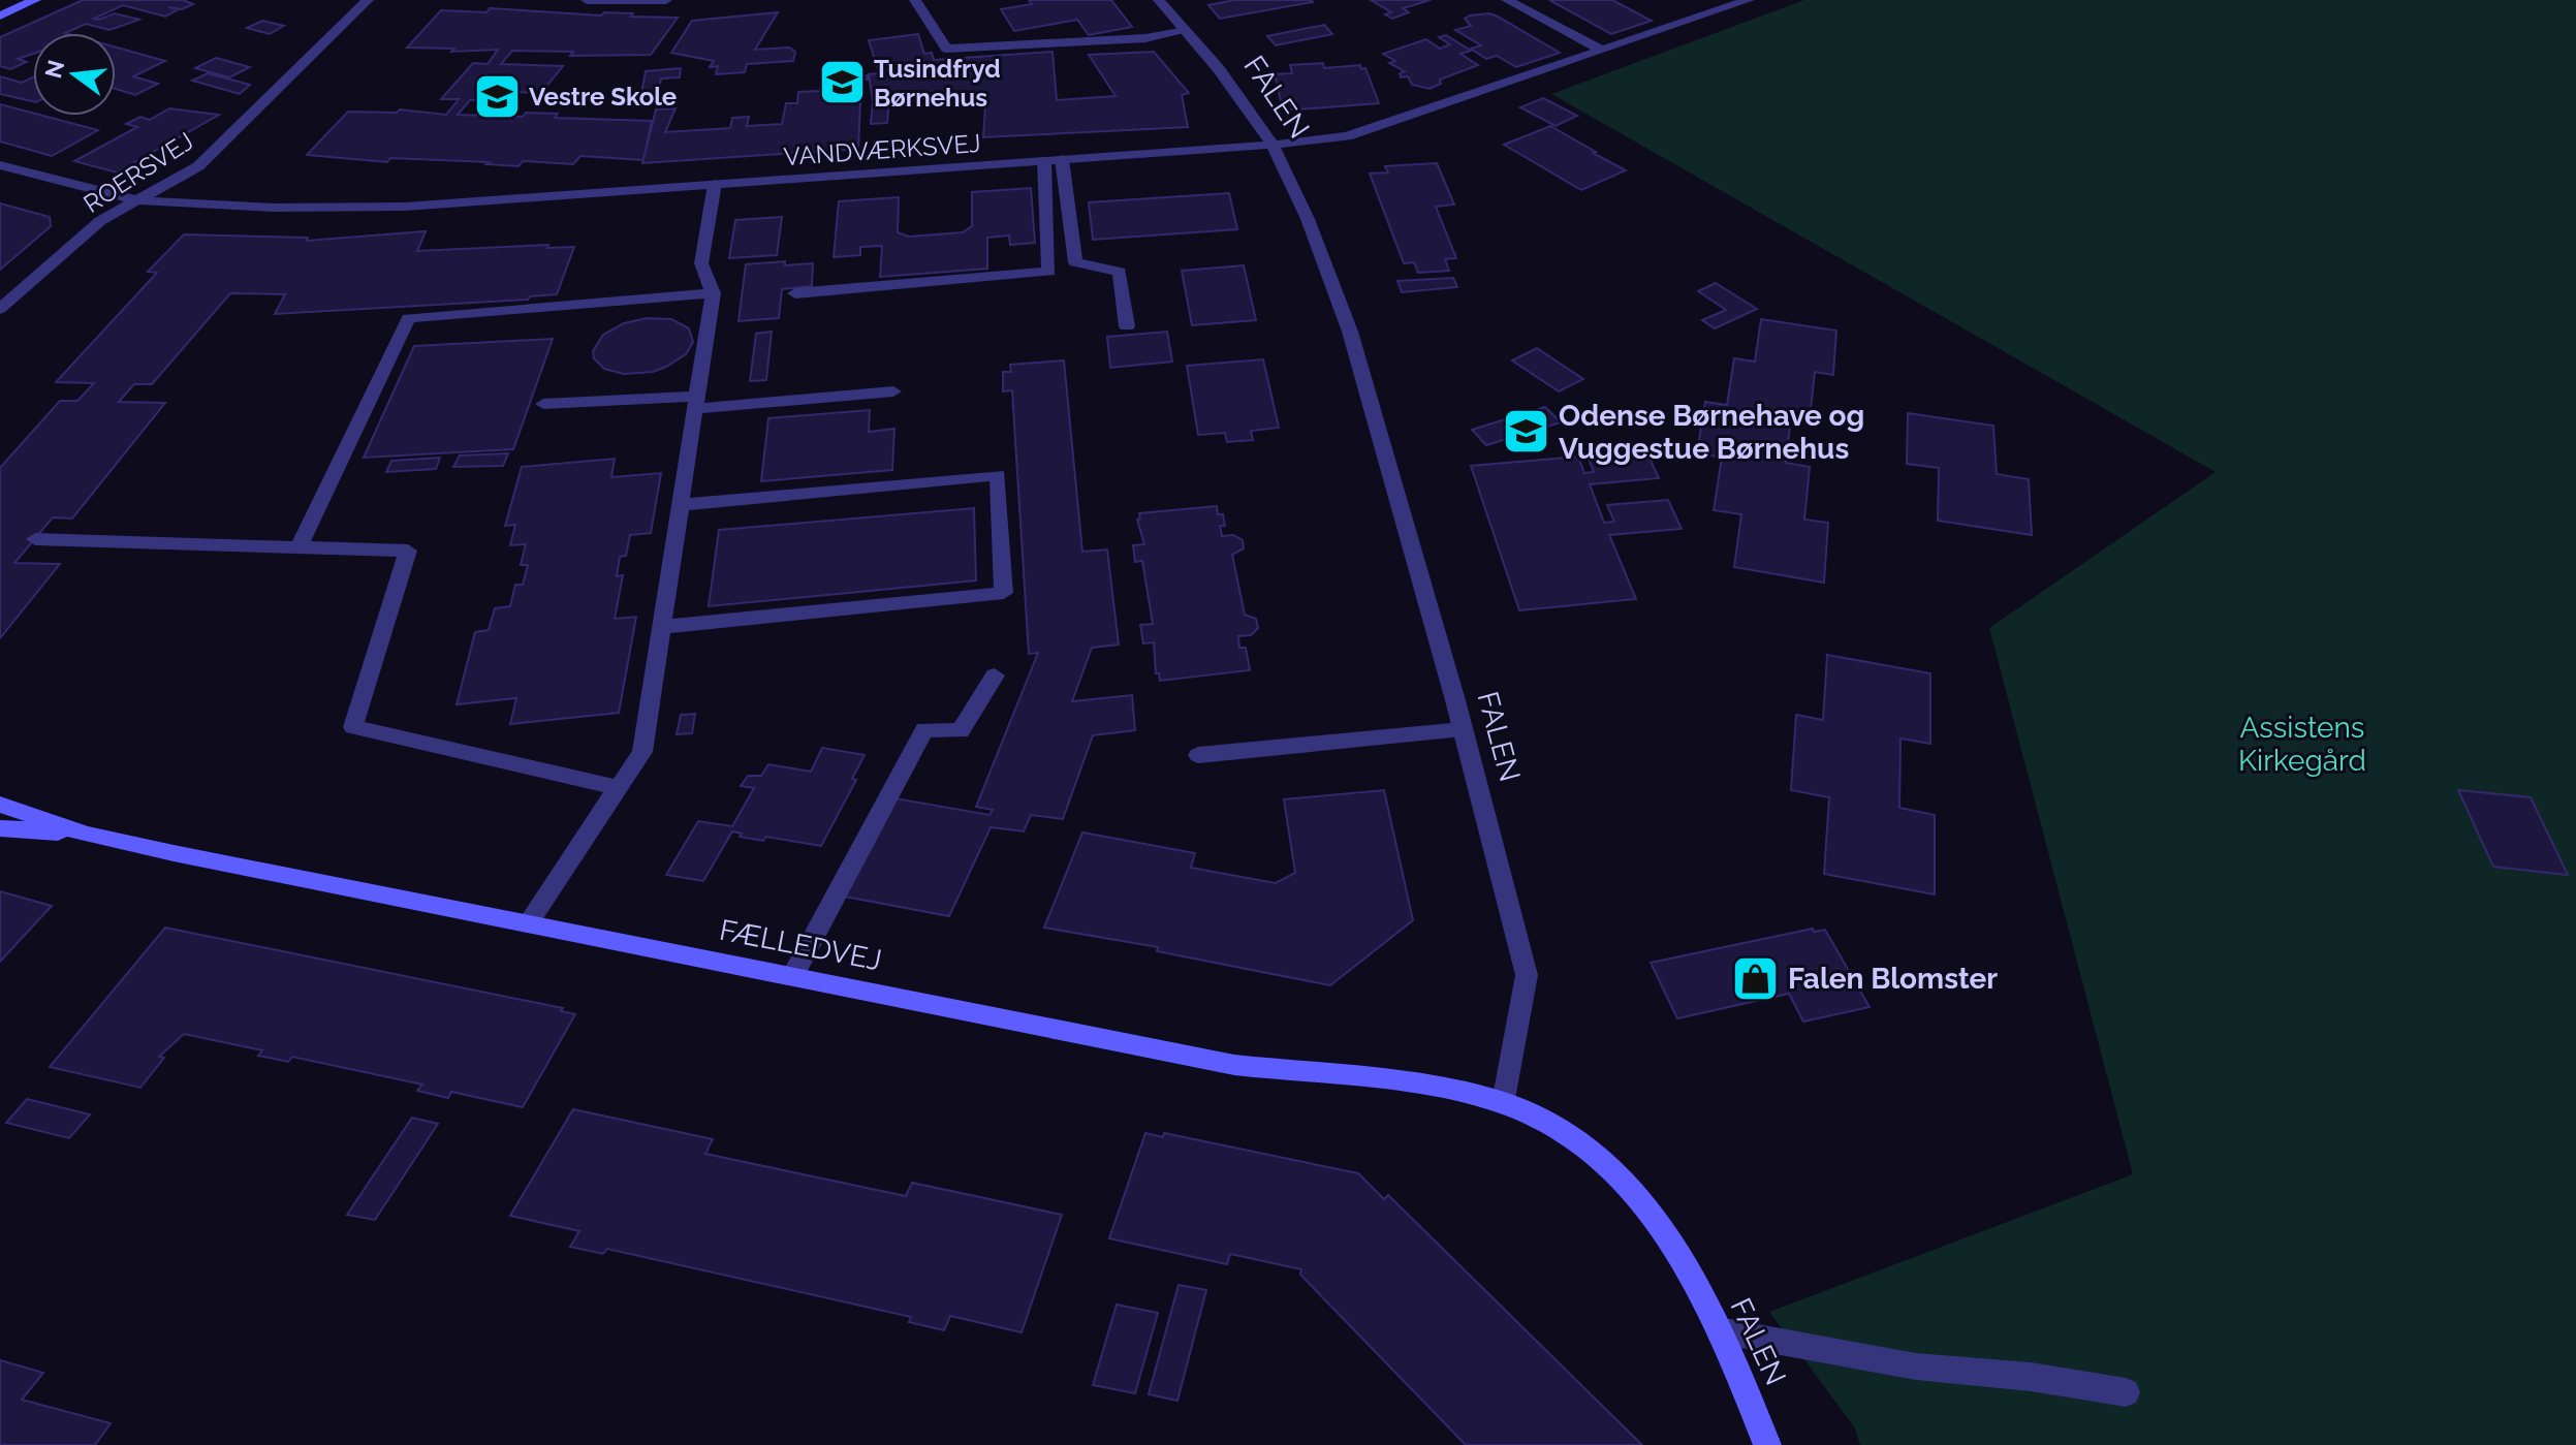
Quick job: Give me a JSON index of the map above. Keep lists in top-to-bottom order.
{
  "streets": {
    "street": [
      "FALEN",
      "VANDVÆRKSVEJ",
      "ROERSVEJ",
      "FÆLLEDVEJ"
    ]
  },
  "crossings": [
    ["FALEN", "VANDVÆRKSVEJ"],
    ["FALEN", "FÆLLEDVEJ"],
    ["VANDVÆRKSVEJ", "ROERSVEJ"]
  ],
  "parks": ["Assistens Kirkegård"],
  "places": {
    "school or university": ["Tusindfryd Børnehus", "Vestre Skole", "Odense Børnehave og Vuggestue Børnehus"],
    "shop": ["Falen Blomster"]
  },
  "north": "left"
}
